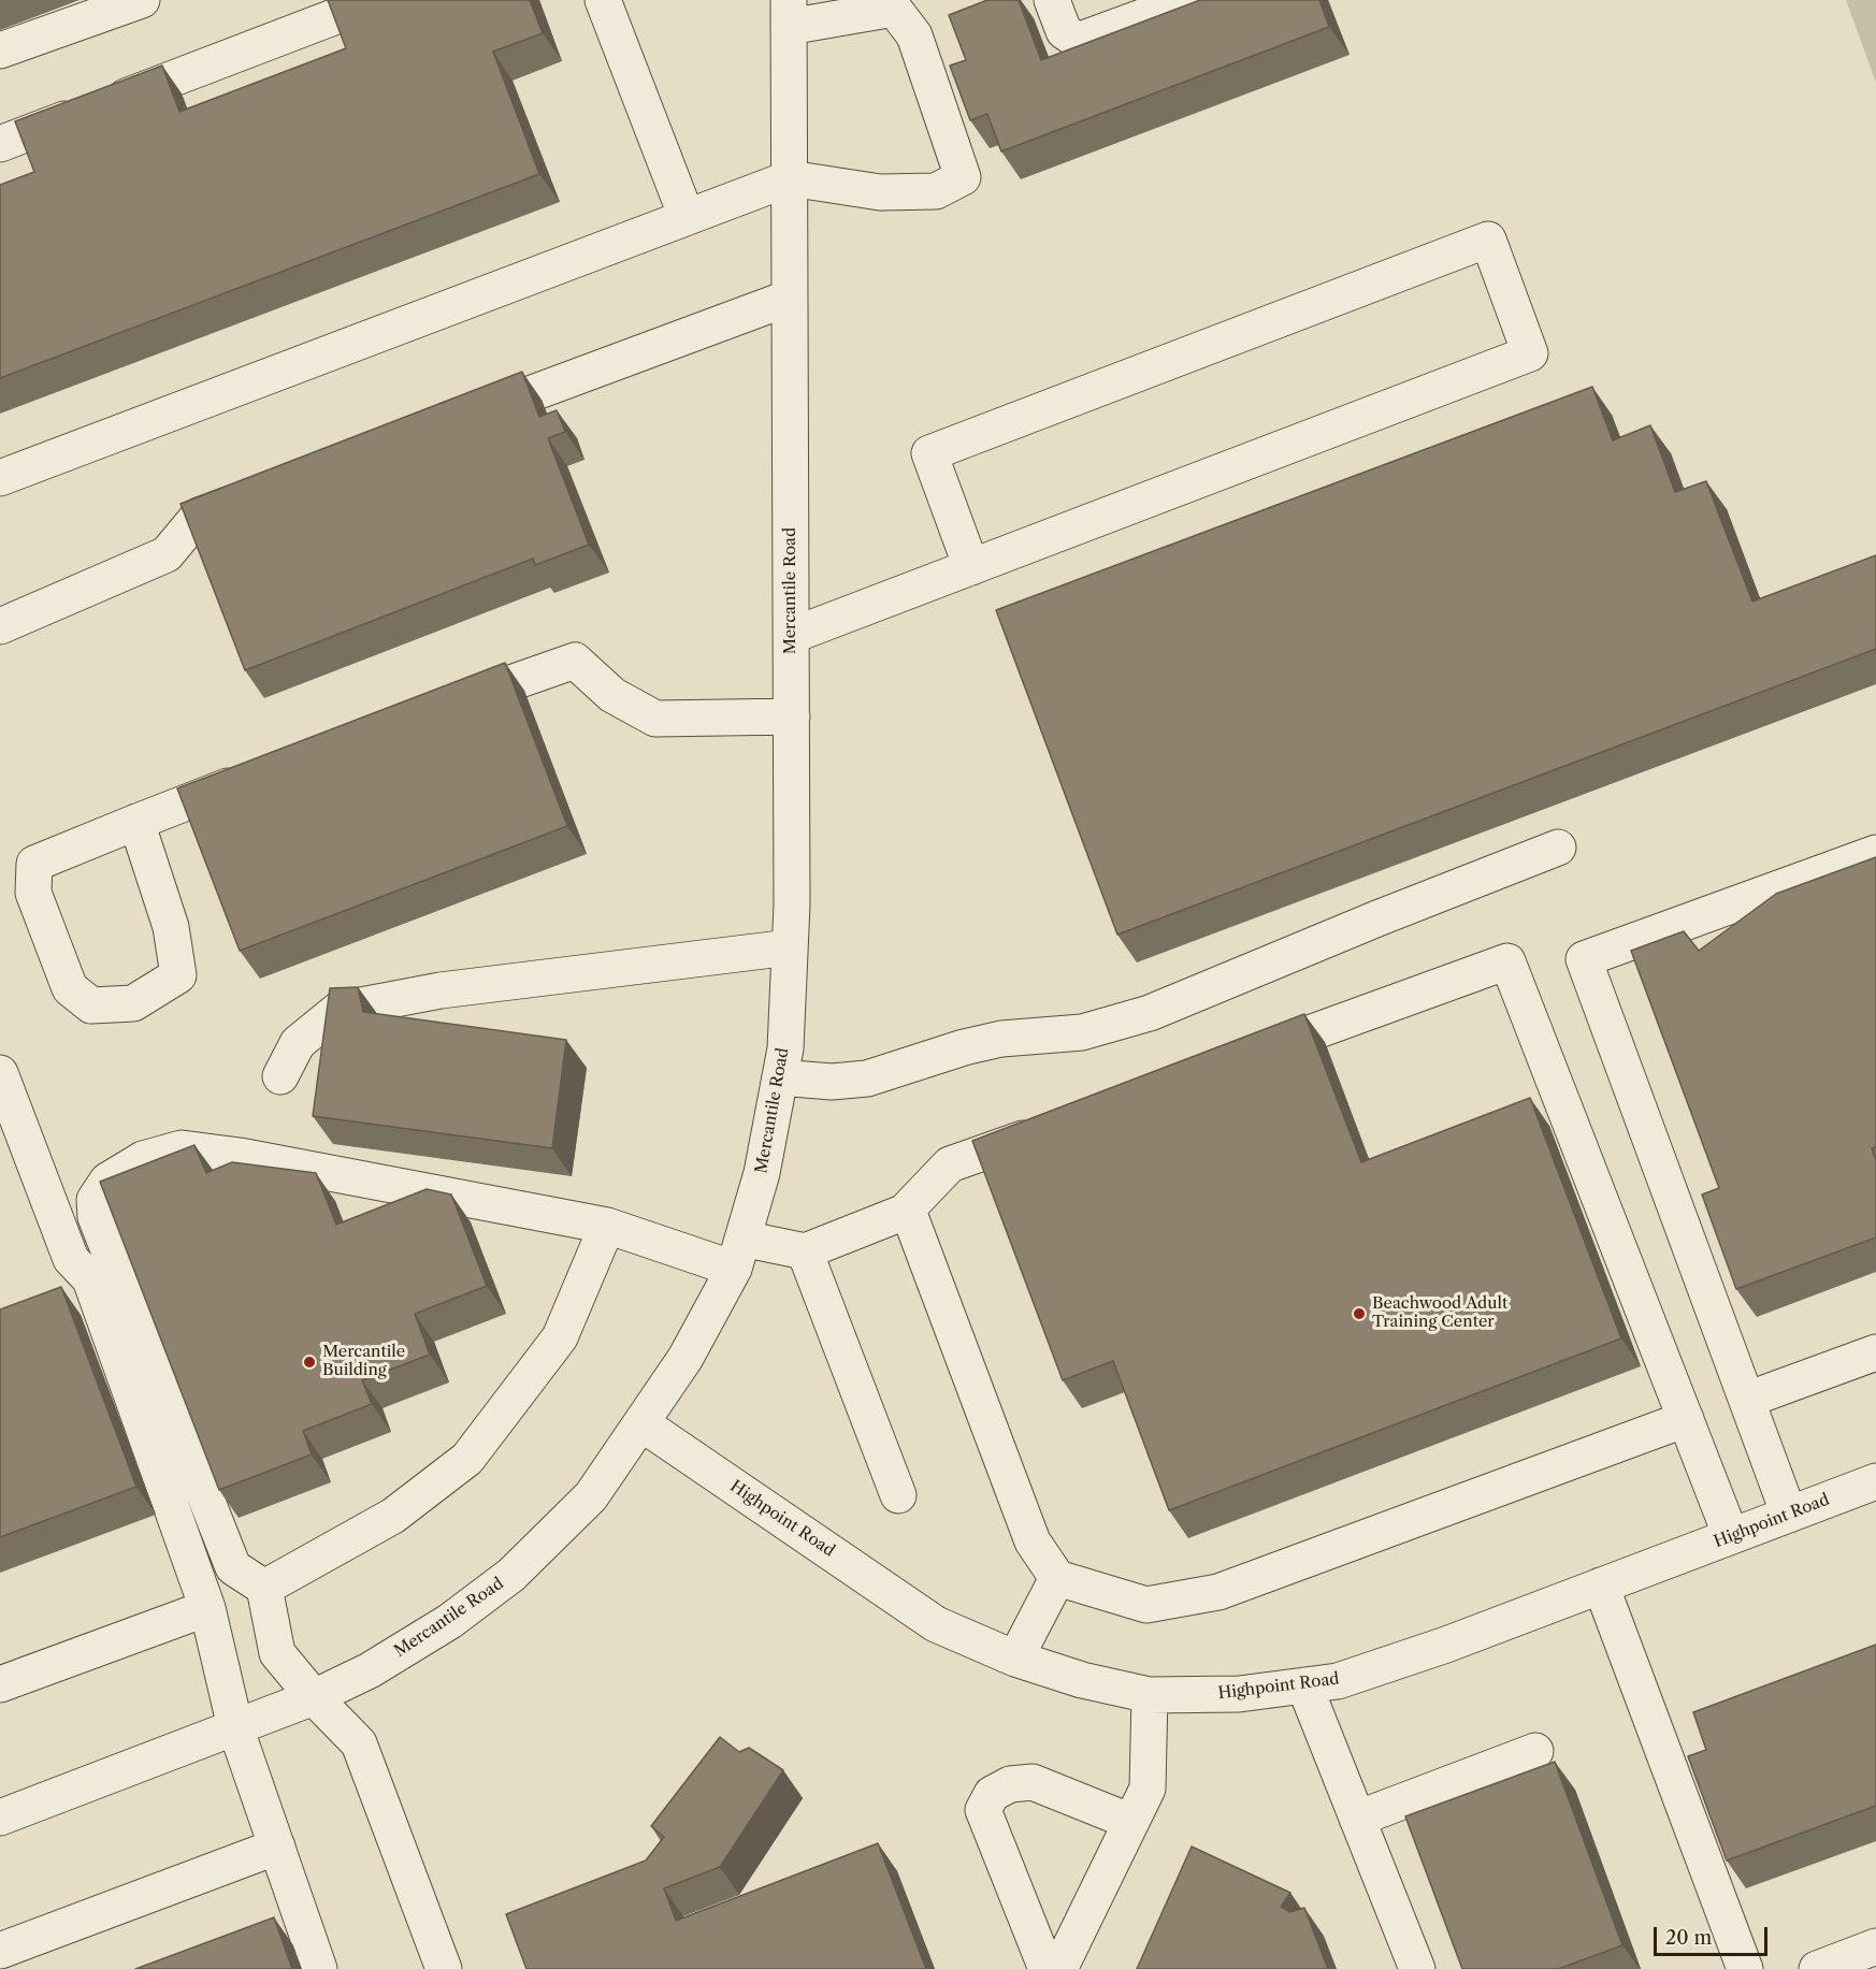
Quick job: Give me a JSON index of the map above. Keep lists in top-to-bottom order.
{
  "streets": {
    "street": ["Mercantile Road", "Highpoint Road"]
  },
  "crossings": [
    ["Mercantile Road", "Highpoint Road"]
  ],
  "places": ["Beachwood Adult Training Center", "Mercantile Building"],
  "scale_bar": "20 m"
}
